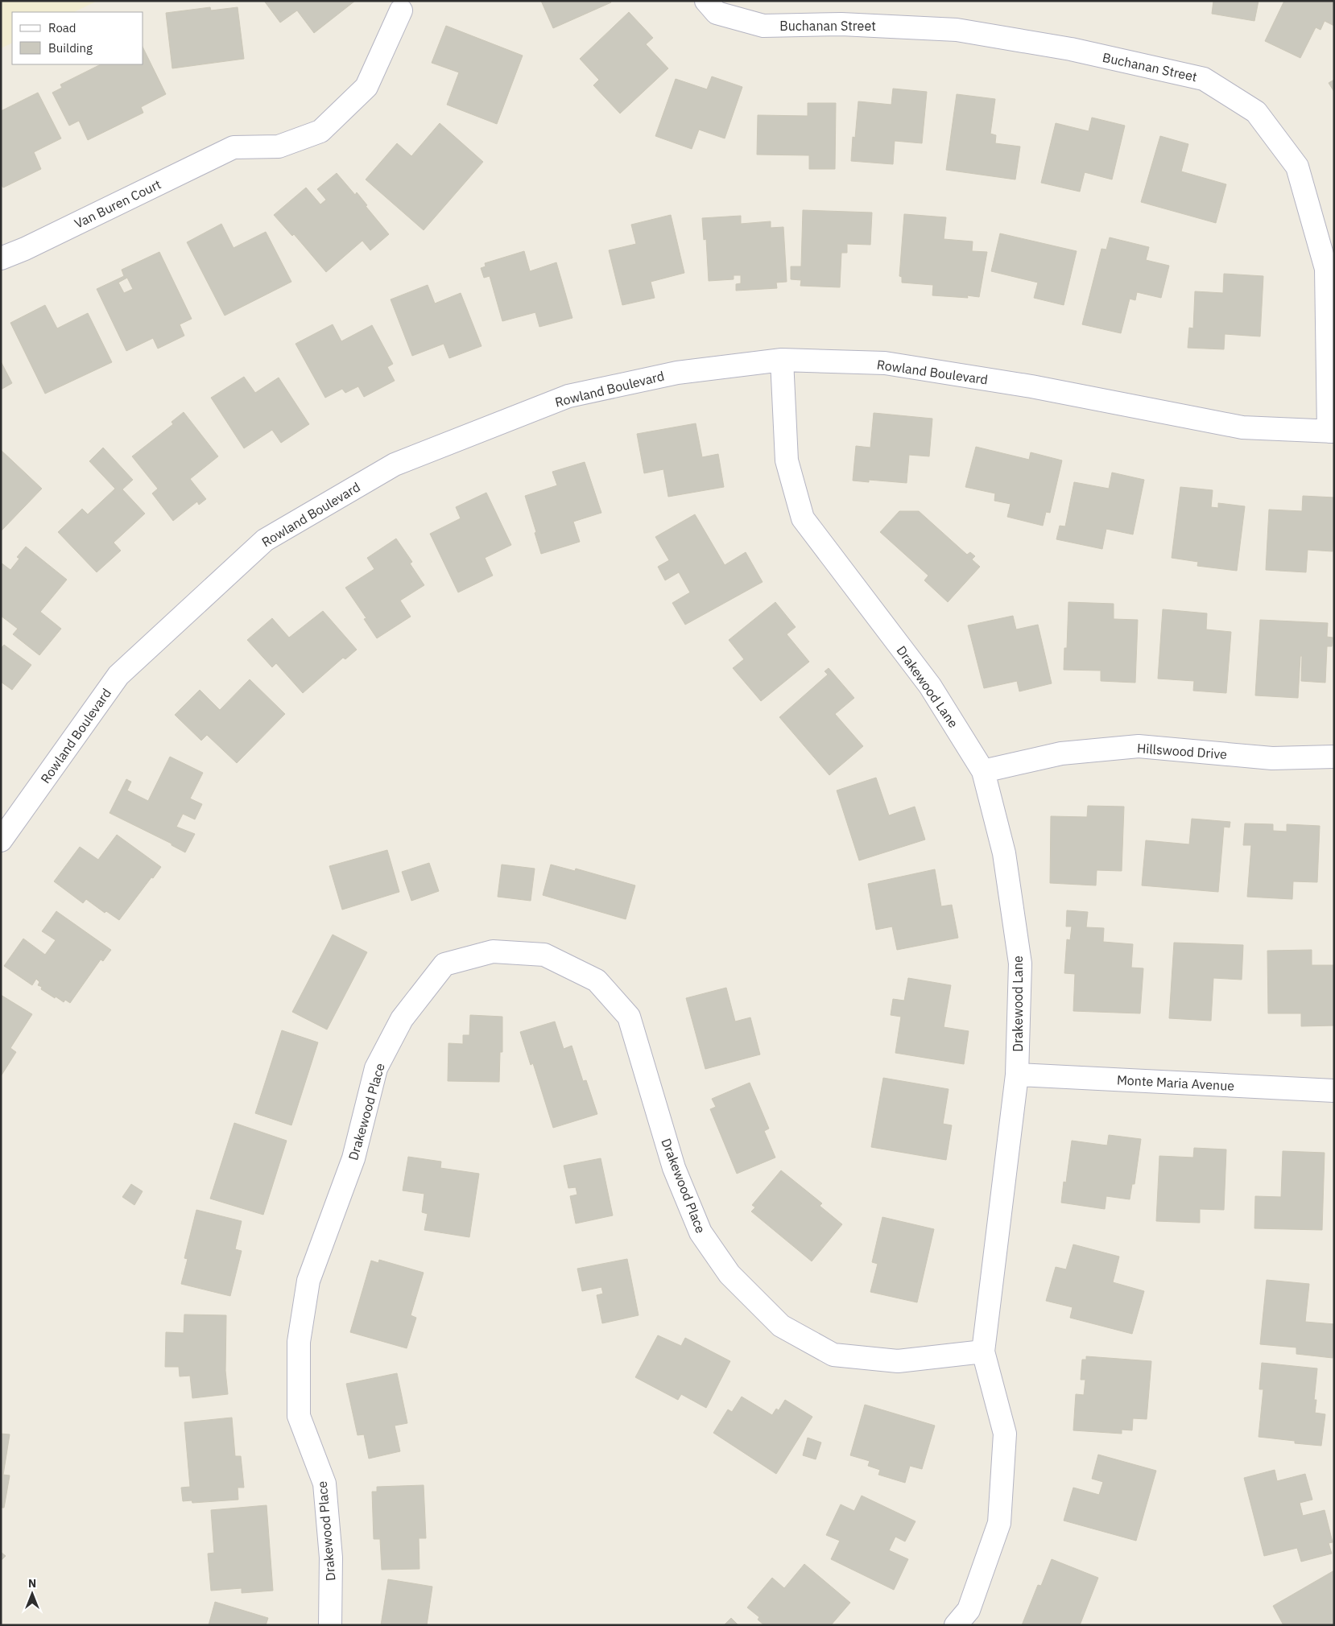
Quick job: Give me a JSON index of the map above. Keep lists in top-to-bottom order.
{
  "streets": {
    "street": [
      "Buchanan Street",
      "Van Buren Court",
      "Rowland Boulevard",
      "Drakewood Lane",
      "Hillswood Drive",
      "Monte Maria Avenue",
      "Drakewood Place"
    ]
  },
  "crossings": [
    ["Buchanan Street", "Rowland Boulevard"],
    ["Rowland Boulevard", "Drakewood Lane"],
    ["Drakewood Lane", "Hillswood Drive"],
    ["Drakewood Lane", "Monte Maria Avenue"],
    ["Drakewood Lane", "Drakewood Place"]
  ],
  "legend": ["Road", "Building"],
  "north": "top"
}
